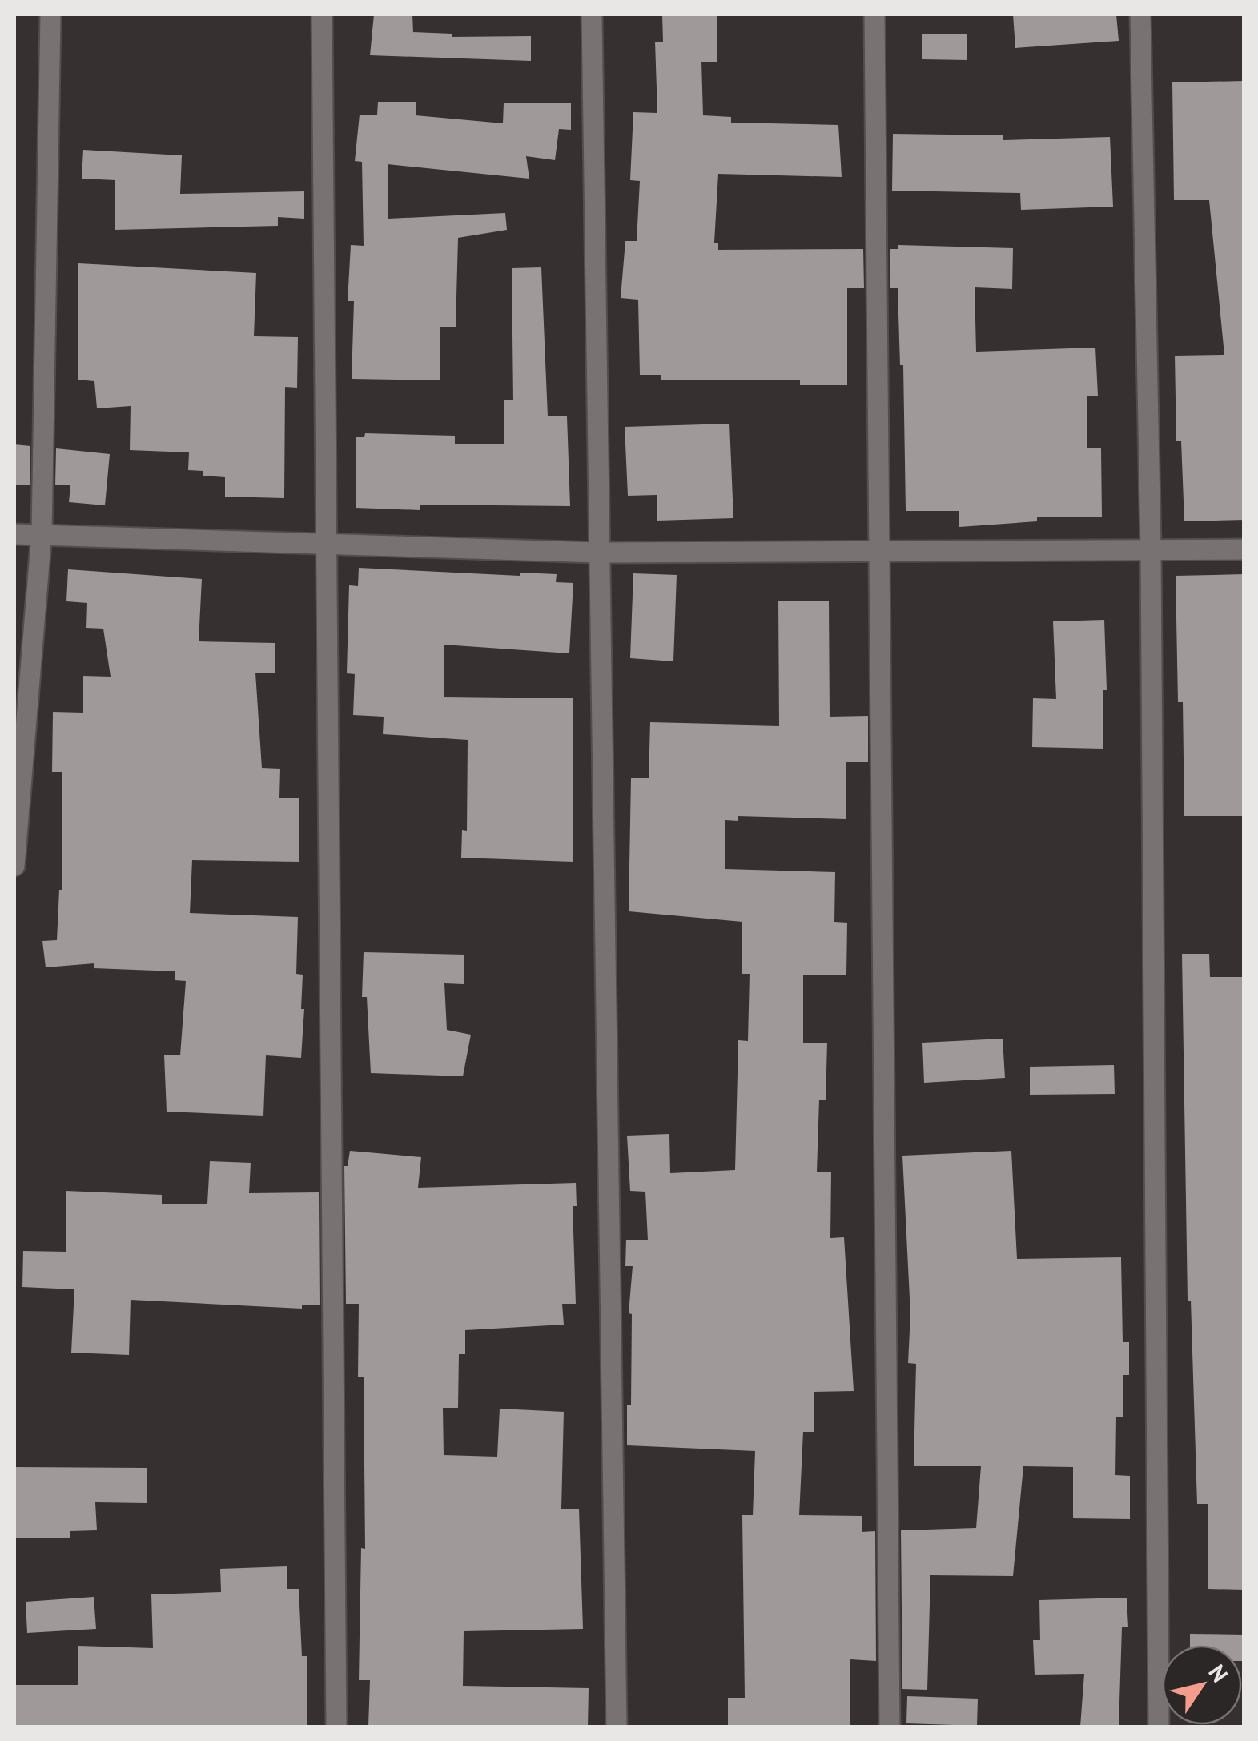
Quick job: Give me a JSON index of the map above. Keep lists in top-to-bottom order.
{
  "north": "top right"
}
